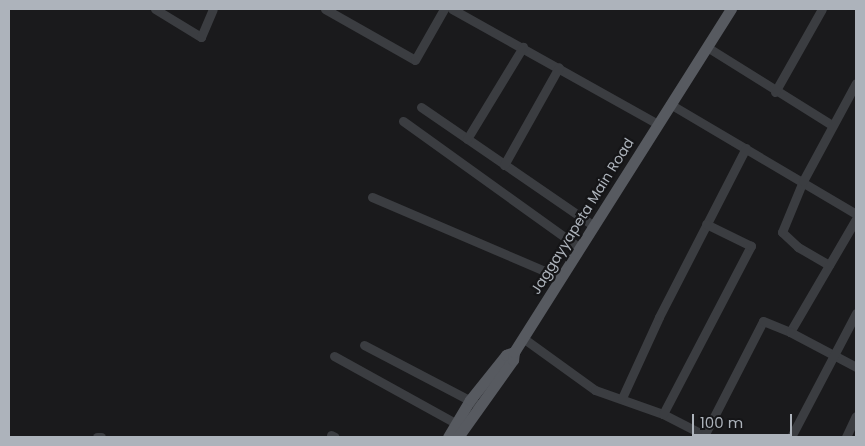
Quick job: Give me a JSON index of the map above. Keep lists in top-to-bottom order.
{
  "streets": {
    "main road": ["Jaggayyapeta Main Road"]
  },
  "scale_bar": "100 m"
}
